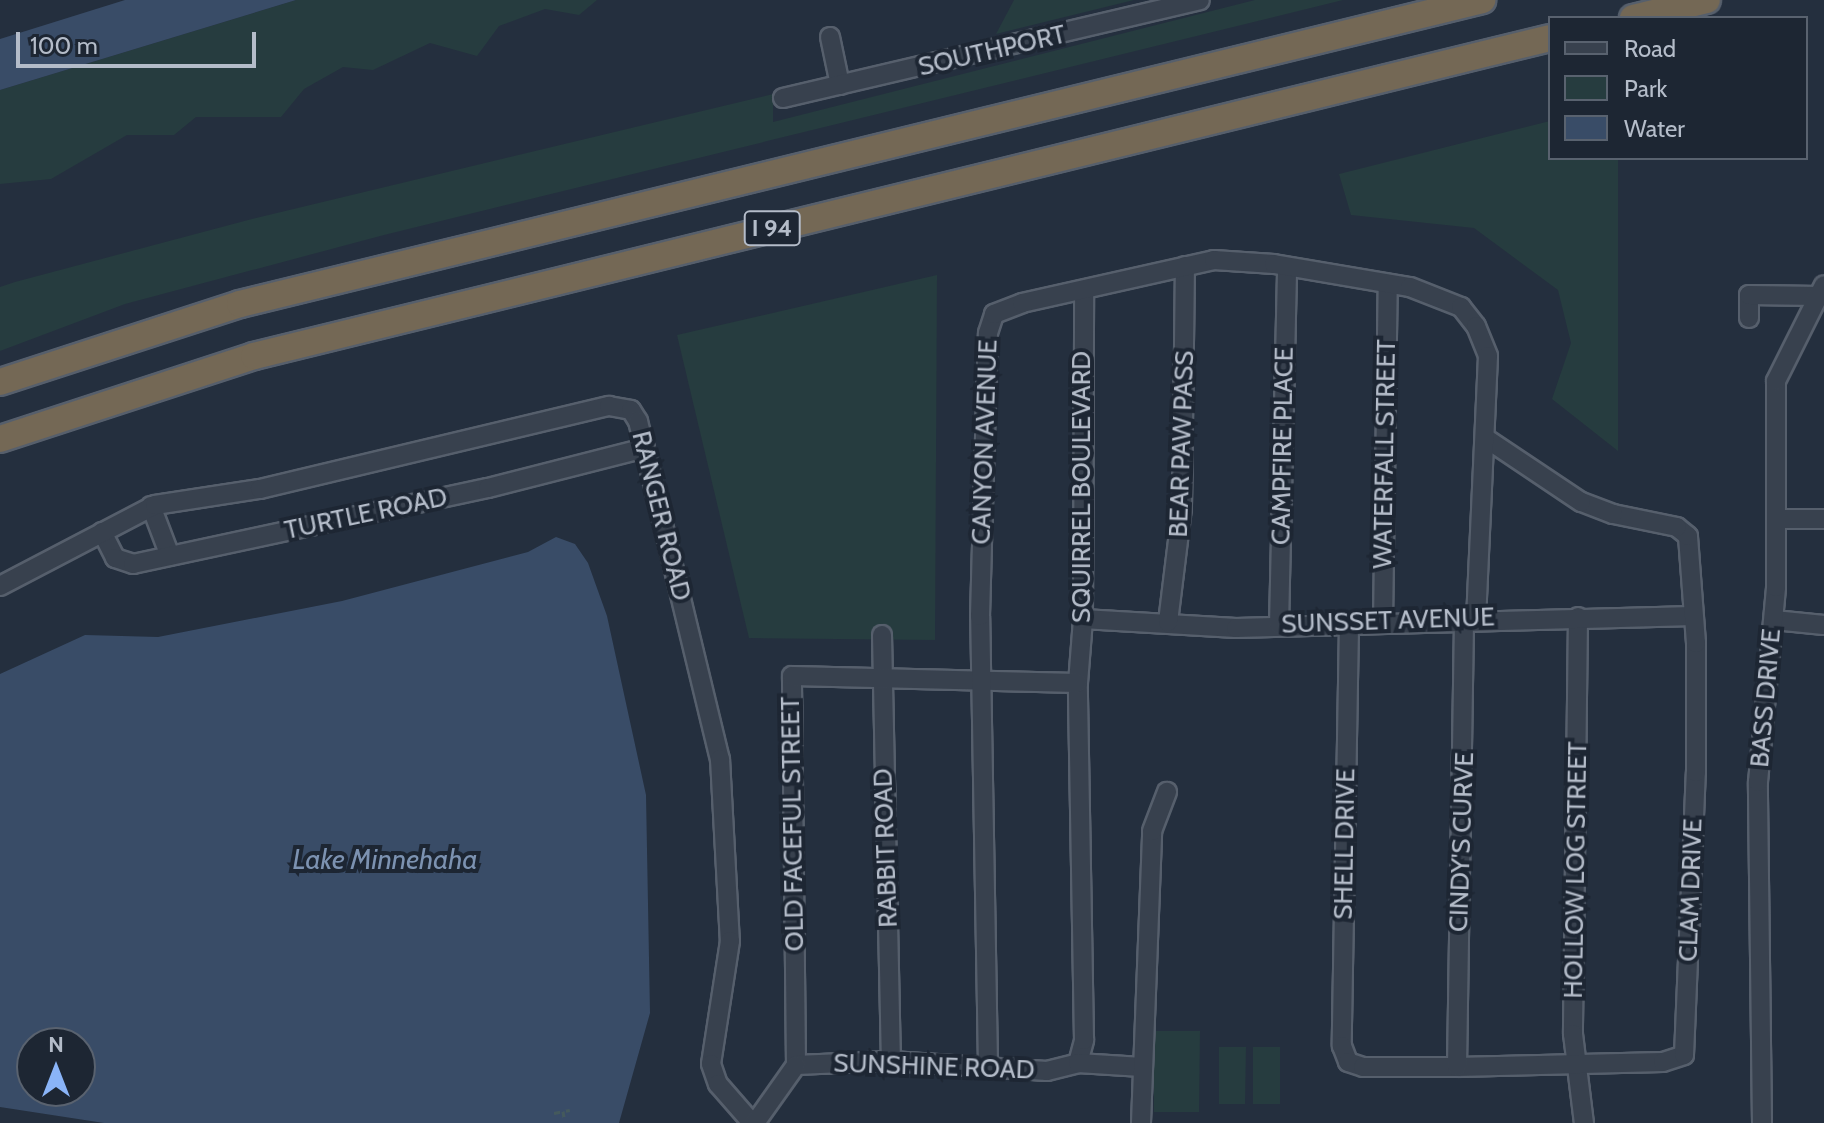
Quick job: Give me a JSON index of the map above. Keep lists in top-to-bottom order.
{
  "streets": {
    "highway": ["I 94"],
    "street": [
      "SOUTHPORT",
      "CANYON AVENUE",
      "BEAR PAW PASS",
      "CAMPFIRE PLACE",
      "WATERFALL STREET",
      "SQUIRREL BOULEVARD",
      "TURTLE ROAD",
      "RANGER ROAD",
      "SUNSSET AVENUE",
      "BASS DRIVE",
      "OLD FACEFUL STREET",
      "CINDY'S CURVE",
      "SHELL DRIVE",
      "RABBIT ROAD",
      "HOLLOW LOG STREET",
      "CLAM DRIVE",
      "SUNSHINE ROAD"
    ]
  },
  "crossings": [
    ["CANYON AVENUE", "BEAR PAW PASS"],
    ["CANYON AVENUE", "CAMPFIRE PLACE"],
    ["CANYON AVENUE", "WATERFALL STREET"],
    ["CANYON AVENUE", "SQUIRREL BOULEVARD"],
    ["CANYON AVENUE", "OLD FACEFUL STREET"],
    ["CANYON AVENUE", "CINDY'S CURVE"],
    ["CANYON AVENUE", "SUNSHINE ROAD"],
    ["BEAR PAW PASS", "SUNSSET AVENUE"],
    ["CAMPFIRE PLACE", "SUNSSET AVENUE"],
    ["WATERFALL STREET", "SUNSSET AVENUE"],
    ["SQUIRREL BOULEVARD", "SUNSSET AVENUE"],
    ["SQUIRREL BOULEVARD", "OLD FACEFUL STREET"],
    ["TURTLE ROAD", "RANGER ROAD"],
    ["RANGER ROAD", "SUNSHINE ROAD"],
    ["SUNSSET AVENUE", "CINDY'S CURVE"],
    ["SUNSSET AVENUE", "SHELL DRIVE"],
    ["SUNSSET AVENUE", "HOLLOW LOG STREET"],
    ["SUNSSET AVENUE", "CLAM DRIVE"],
    ["OLD FACEFUL STREET", "RABBIT ROAD"],
    ["OLD FACEFUL STREET", "SUNSHINE ROAD"],
    ["CINDY'S CURVE", "SHELL DRIVE"],
    ["RABBIT ROAD", "SUNSHINE ROAD"],
    ["HOLLOW LOG STREET", "CLAM DRIVE"]
  ],
  "water": ["Lake Minnehaha"],
  "legend": ["Road", "Park", "Water"],
  "scale_bar": "100 m",
  "north": "top"
}
